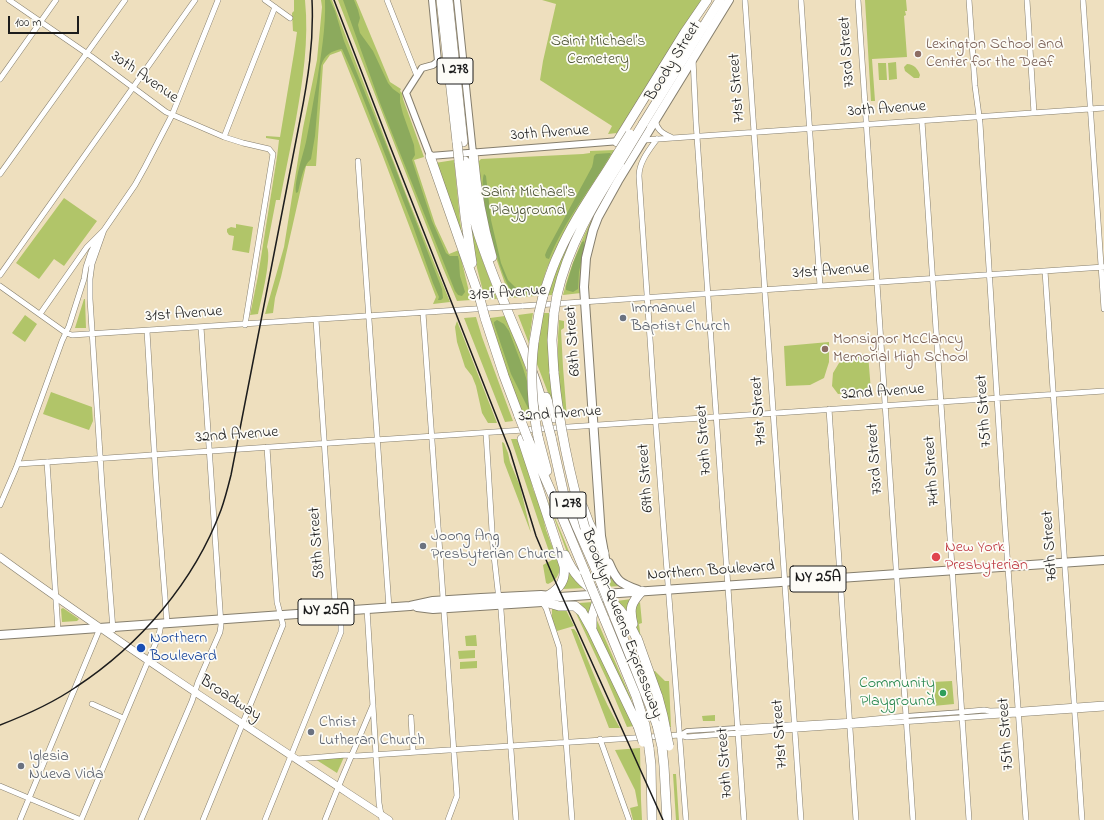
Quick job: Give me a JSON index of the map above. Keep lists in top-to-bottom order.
{
  "streets": {
    "highway": ["I 278", "Brooklyn-Queens Expressway"],
    "main road": [
      "Boody Street",
      "68th Street",
      "Northern Boulevard",
      "NY 25A",
      "Broadway"
    ],
    "street": [
      "73rd Street",
      "30th Avenue",
      "71st Street",
      "31st Avenue",
      "32nd Avenue",
      "75th Street",
      "70th Street",
      "74th Street",
      "69th Street",
      "58th Street",
      "76th Street"
    ]
  },
  "crossings": [
    ["73rd Street", "30th Avenue"],
    ["73rd Street", "31st Avenue"],
    ["73rd Street", "32nd Avenue"],
    ["73rd Street", "Northern Boulevard"],
    ["Boody Street", "30th Avenue"],
    ["Boody Street", "68th Street"],
    ["Boody Street", "70th Street"],
    ["I 278", "Brooklyn-Queens Expressway"],
    ["30th Avenue", "71st Street"],
    ["30th Avenue", "31st Avenue"],
    ["30th Avenue", "68th Street"],
    ["30th Avenue", "75th Street"],
    ["30th Avenue", "70th Street"],
    ["30th Avenue", "74th Street"],
    ["30th Avenue", "69th Street"],
    ["71st Street", "31st Avenue"],
    ["71st Street", "32nd Avenue"],
    ["71st Street", "Northern Boulevard"],
    ["31st Avenue", "68th Street"],
    ["31st Avenue", "75th Street"],
    ["31st Avenue", "70th Street"],
    ["31st Avenue", "74th Street"],
    ["31st Avenue", "69th Street"],
    ["31st Avenue", "58th Street"],
    ["31st Avenue", "76th Street"],
    ["68th Street", "32nd Avenue"],
    ["68th Street", "Northern Boulevard"],
    ["32nd Avenue", "75th Street"],
    ["32nd Avenue", "70th Street"],
    ["32nd Avenue", "74th Street"],
    ["32nd Avenue", "69th Street"],
    ["32nd Avenue", "58th Street"],
    ["32nd Avenue", "76th Street"],
    ["75th Street", "Northern Boulevard"],
    ["70th Street", "Northern Boulevard"],
    ["74th Street", "Northern Boulevard"],
    ["69th Street", "Northern Boulevard"],
    ["58th Street", "Northern Boulevard"],
    ["58th Street", "Broadway"],
    ["76th Street", "Northern Boulevard"],
    ["Northern Boulevard", "Broadway"]
  ],
  "parks": ["Saint Michael’s Cemetery", "Saint Michael's Playground"],
  "places": [
    "Lexington School and Center for the Deaf",
    "Immanuel Baptist Church",
    "Monsignor McClancy Memorial High School",
    "Joong Ang Presbyterian Church",
    "New York Presbyterian",
    "Northern Boulevard",
    "Community Playground",
    "Christ Lutheran Church",
    "Iglesia Nueva Vida"
  ],
  "scale_bar": "100 m"
}
